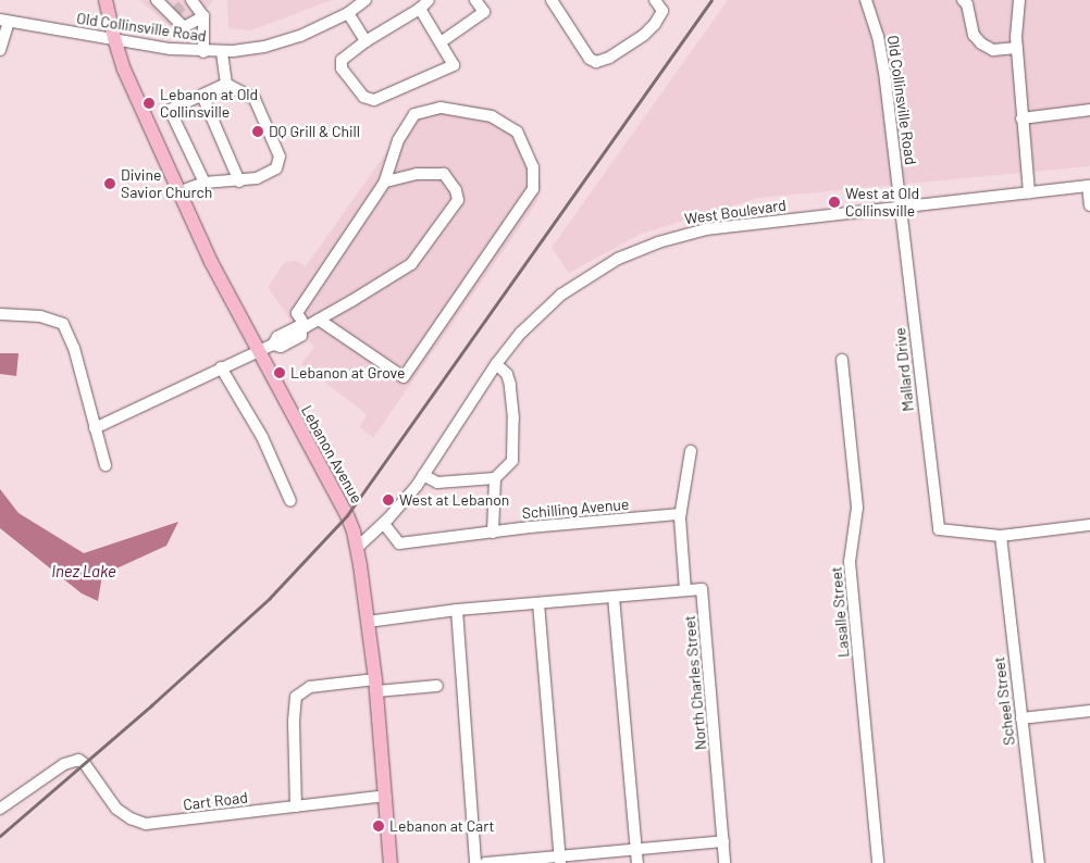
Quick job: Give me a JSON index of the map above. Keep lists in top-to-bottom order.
{
  "streets": {
    "main road": ["Lebanon Avenue"],
    "street": [
      "Old Collinsville Road",
      "West Boulevard",
      "Mallard Drive",
      "Schilling Avenue",
      "Lasalle Street",
      "North Charles Street",
      "Scheel Street",
      "Cart Road"
    ]
  },
  "crossings": [
    ["Old Collinsville Road", "West Boulevard"],
    ["Old Collinsville Road", "Mallard Drive"],
    ["Old Collinsville Road", "Lebanon Avenue"],
    ["West Boulevard", "Mallard Drive"],
    ["West Boulevard", "Lebanon Avenue"],
    ["West Boulevard", "Schilling Avenue"],
    ["Mallard Drive", "Scheel Street"],
    ["Lebanon Avenue", "Cart Road"]
  ],
  "water": ["Inez Lake"],
  "places": [
    "Lebanon at Old Collinsville",
    "DQ Grill & Chill",
    "Divine Savior Church",
    "West at Old Collinsville",
    "Lebanon at Grove",
    "West at Lebanon",
    "Lebanon at Cart"
  ]
}
